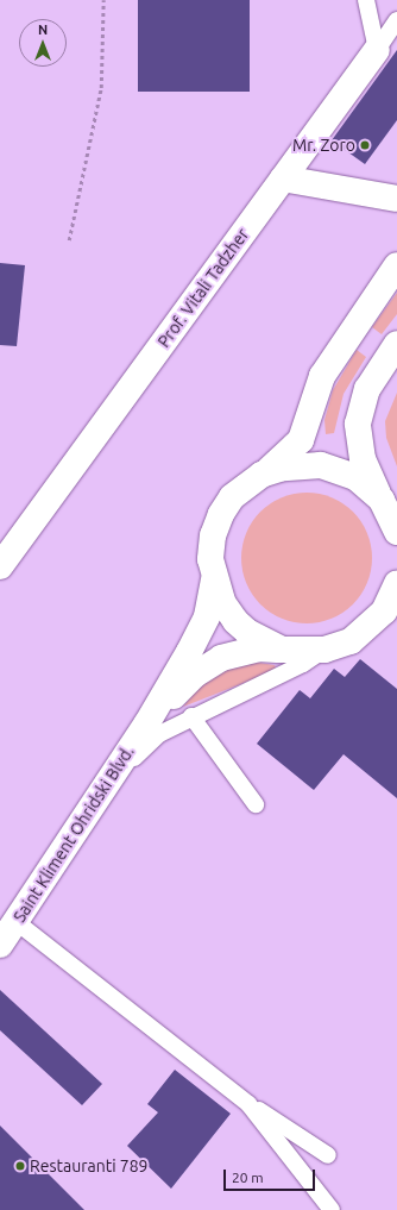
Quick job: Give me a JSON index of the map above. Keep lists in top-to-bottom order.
{
  "streets": {
    "main road": ["Prof. Vitali Tadzher", "Saint Kliment Ohridski Blvd."]
  },
  "places": ["Mr. Zoro", "Restauranti 789"],
  "scale_bar": "20 m",
  "north": "top"
}
